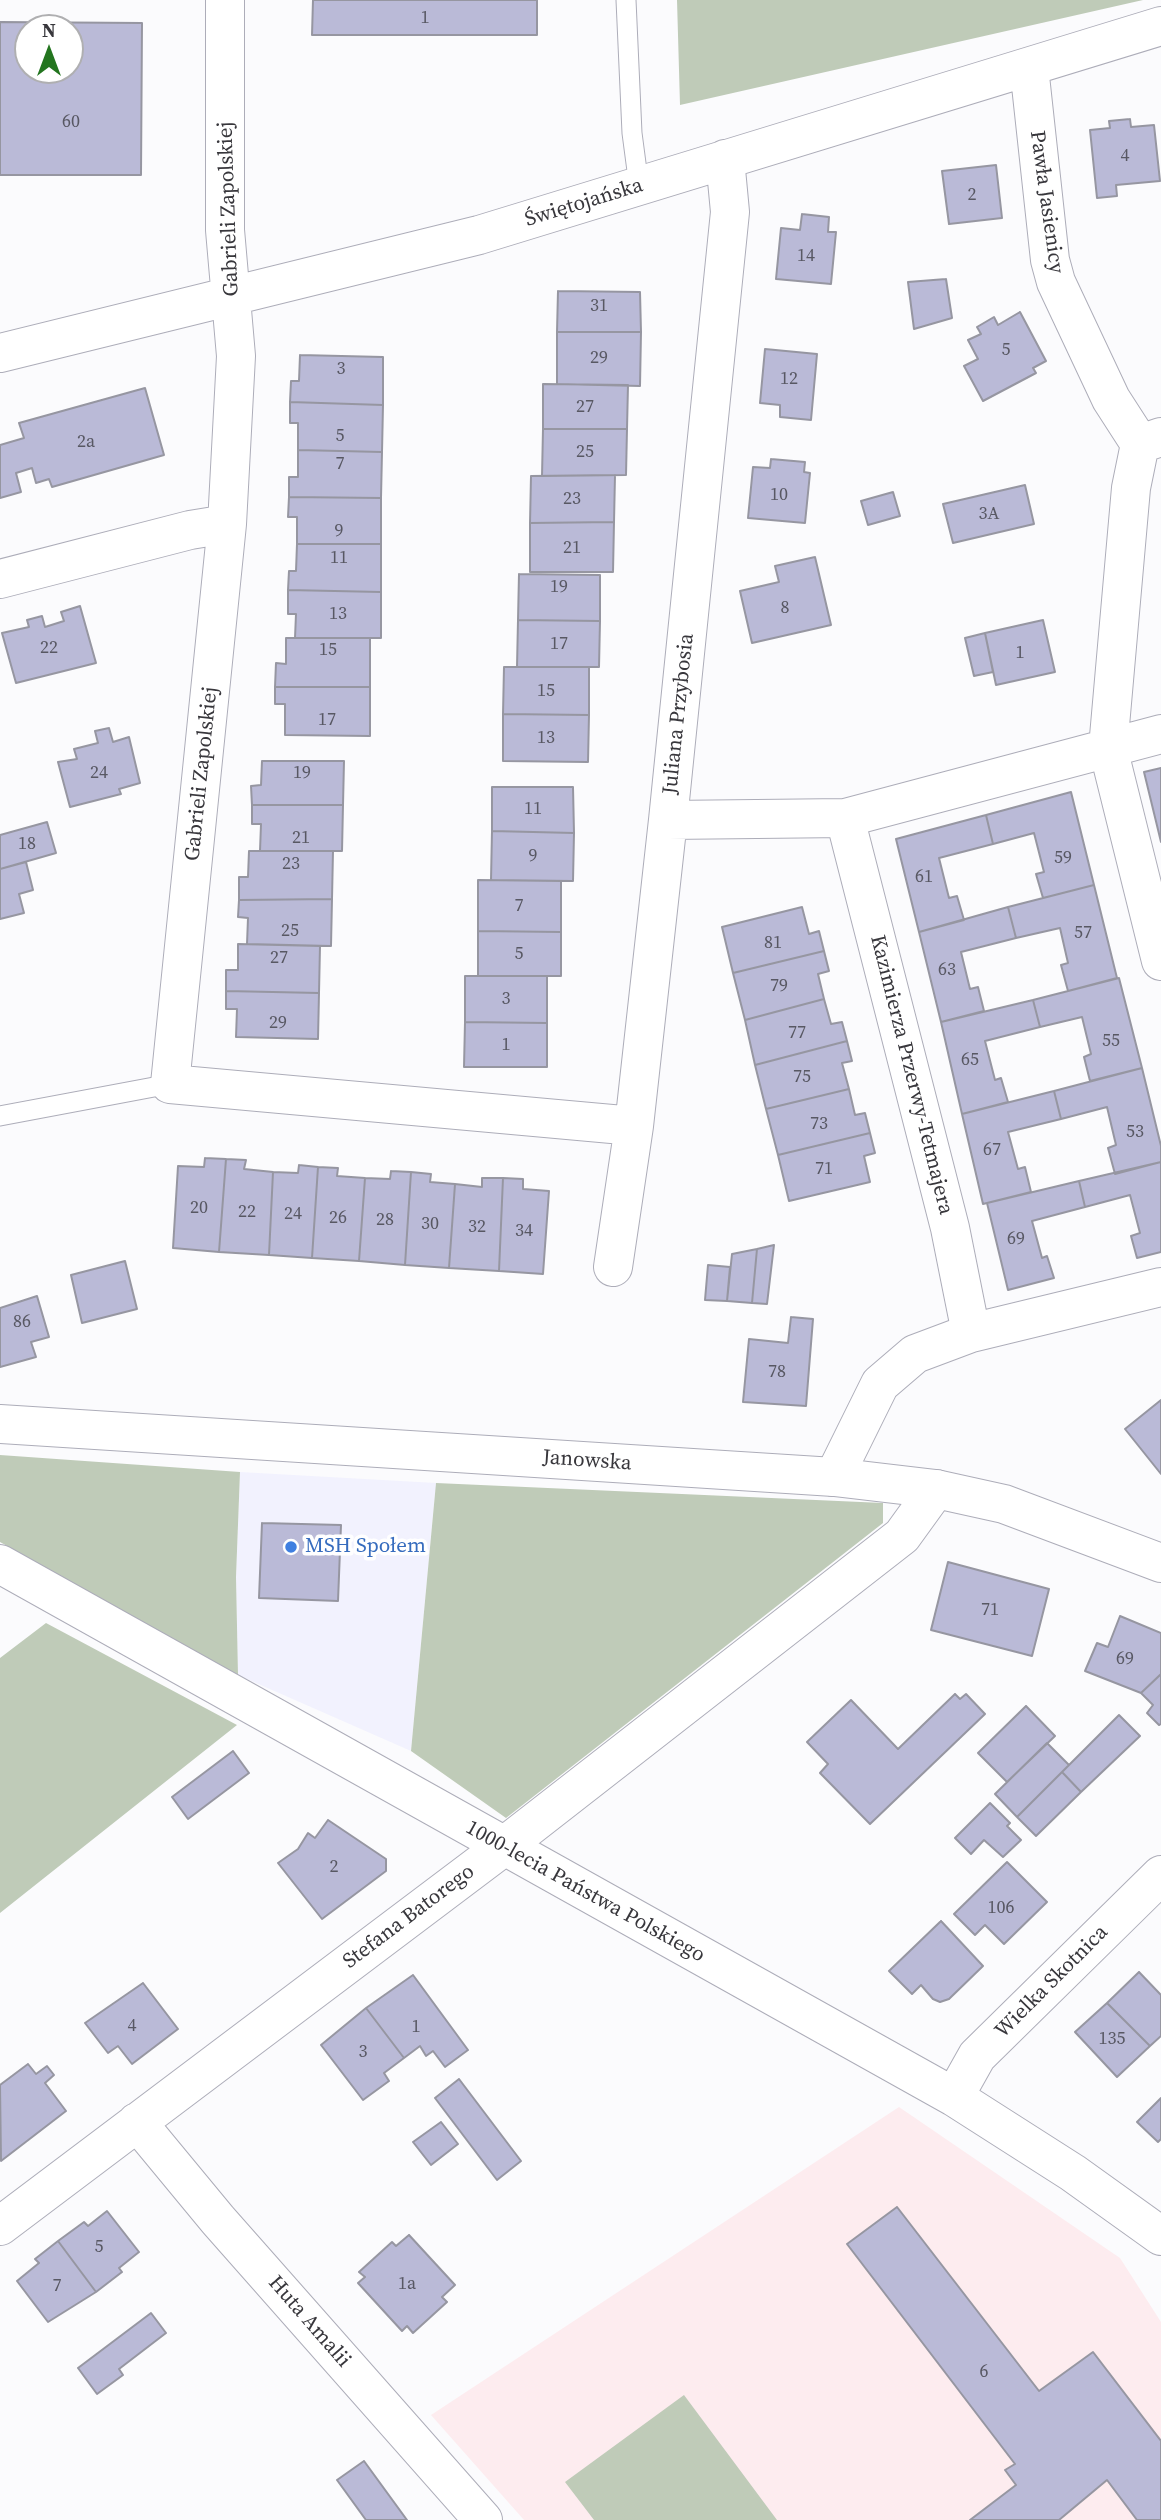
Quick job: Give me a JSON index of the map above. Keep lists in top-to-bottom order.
{
  "streets": {
    "street": [
      "Pawła Jasienicy",
      "Świętojańska",
      "Gabrieli Zapolskiej",
      "Juliana Przybosia",
      "Kazimierza Przerwy-Tetmajera",
      "Janowska",
      "1000-lecia Państwa Polskiego",
      "Stefana Batorego",
      "Wielka Skotnica",
      "Huta Amalii"
    ]
  },
  "crossings": [
    ["Pawła Jasienicy", "Świętojańska"],
    ["Świętojańska", "Gabrieli Zapolskiej"],
    ["Świętojańska", "Juliana Przybosia"],
    ["Janowska", "Stefana Batorego"],
    ["1000-lecia Państwa Polskiego", "Stefana Batorego"],
    ["1000-lecia Państwa Polskiego", "Wielka Skotnica"],
    ["Stefana Batorego", "Huta Amalii"]
  ],
  "places": ["MSH Społem"],
  "house_numbers": [
    "1",
    "60",
    "4",
    "2",
    "14",
    "31",
    "5",
    "29",
    "3",
    "12",
    "27",
    "5",
    "2a",
    "25",
    "7",
    "10",
    "23",
    "3A",
    "9",
    "21",
    "11",
    "19",
    "8",
    "13",
    "17",
    "22",
    "15",
    "1",
    "15",
    "17",
    "13",
    "24",
    "19",
    "11",
    "21",
    "18",
    "9",
    "59",
    "23",
    "61",
    "7",
    "25",
    "57",
    "81",
    "5",
    "27",
    "63",
    "79",
    "3",
    "29",
    "77",
    "55",
    "1",
    "65",
    "75",
    "73",
    "53",
    "67",
    "71",
    "20",
    "22",
    "24",
    "26",
    "28",
    "30",
    "32",
    "34",
    "69",
    "86",
    "78",
    "71",
    "69",
    "2",
    "106",
    "4",
    "1",
    "135",
    "3",
    "5",
    "1a",
    "7",
    "6"
  ],
  "north": "top"
}
